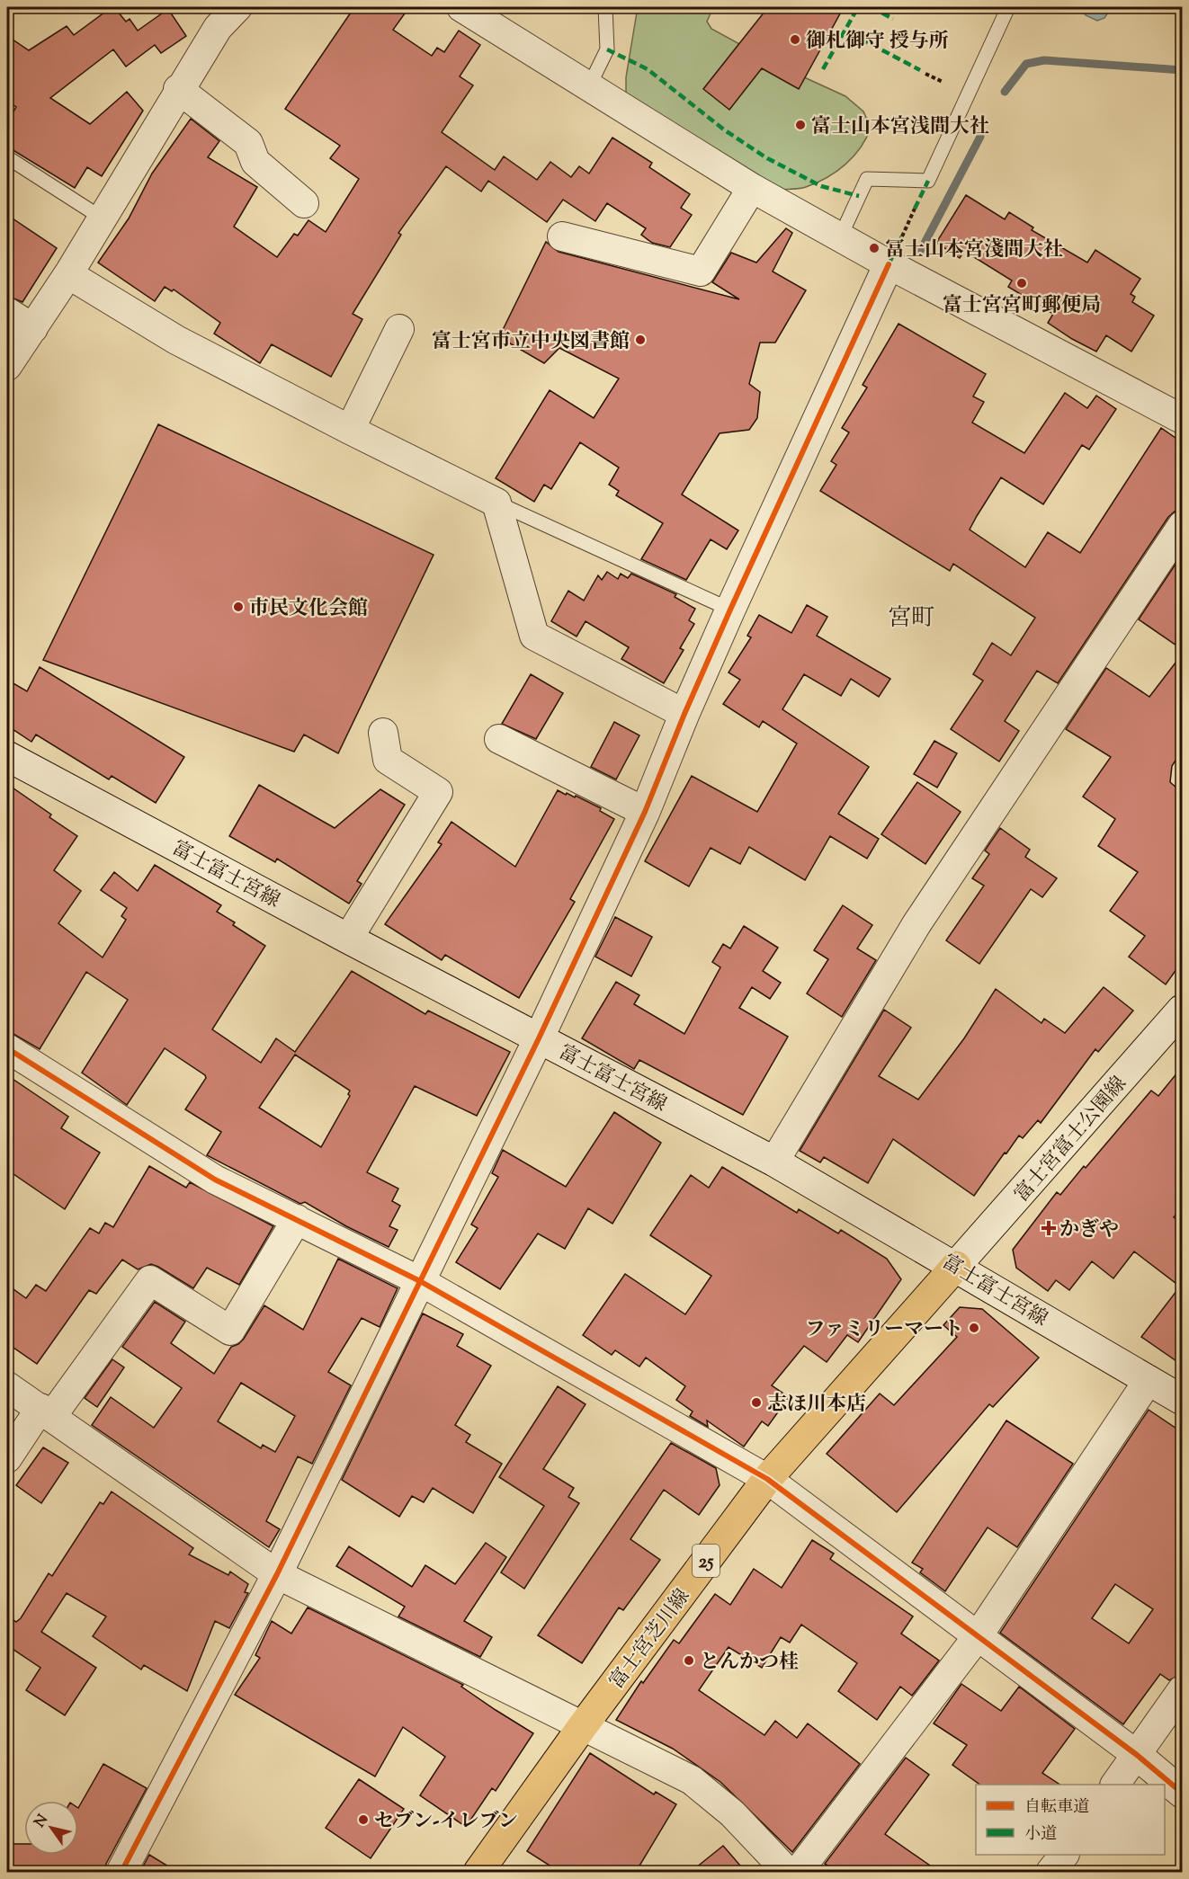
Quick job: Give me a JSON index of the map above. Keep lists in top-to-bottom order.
{
  "streets": {
    "main road": ["25", "富士宮芝川線"],
    "street": ["富士富士宮線", "富士宮富士公園線"]
  },
  "crossings": [
    ["富士富士宮線", "富士宮富士公園線"],
    ["富士富士宮線", "富士宮芝川線"],
    ["富士宮富士公園線", "富士宮芝川線"]
  ],
  "districts": ["宮町"],
  "places": {
    "other": [
      "御札御守 授与所",
      "富士山本宮浅間大社",
      "冨士山本宮淺間大社",
      "富士宮宮町郵便局",
      "富士宮市立中央図書館",
      "市民文化会館",
      "ファミリーマート",
      "志ほ川本店",
      "とんかつ桂",
      "セブン-イレブン"
    ],
    "health": ["かぎや"]
  },
  "legend": ["自転車道", "小道"],
  "north": "top left"
}
